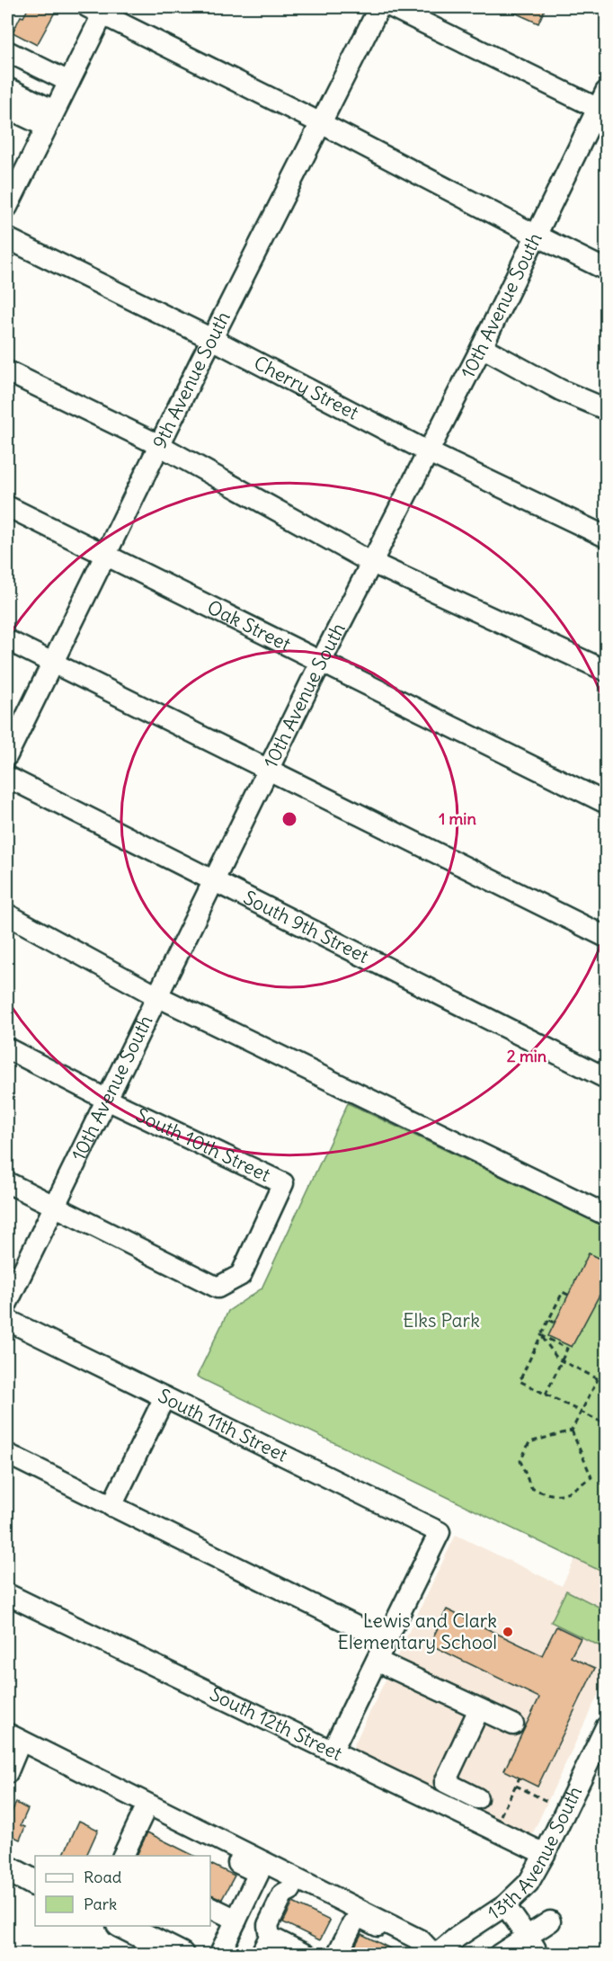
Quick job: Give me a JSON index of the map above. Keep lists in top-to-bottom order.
{
  "streets": {
    "street": [
      "10th Avenue South",
      "9th Avenue South",
      "Cherry Street",
      "Oak Street",
      "South 9th Street",
      "South 10th Street",
      "South 11th Street",
      "South 12th Street",
      "13th Avenue South"
    ]
  },
  "crossings": [
    ["10th Avenue South", "Cherry Street"],
    ["10th Avenue South", "Oak Street"],
    ["10th Avenue South", "South 9th Street"],
    ["10th Avenue South", "South 10th Street"],
    ["9th Avenue South", "Cherry Street"],
    ["9th Avenue South", "Oak Street"],
    ["South 12th Street", "13th Avenue South"]
  ],
  "parks": ["Elks Park"],
  "places": ["Lewis and Clark Elementary School"],
  "legend": ["Road", "Park"],
  "rings": ["1 min", "2 min"]
}
